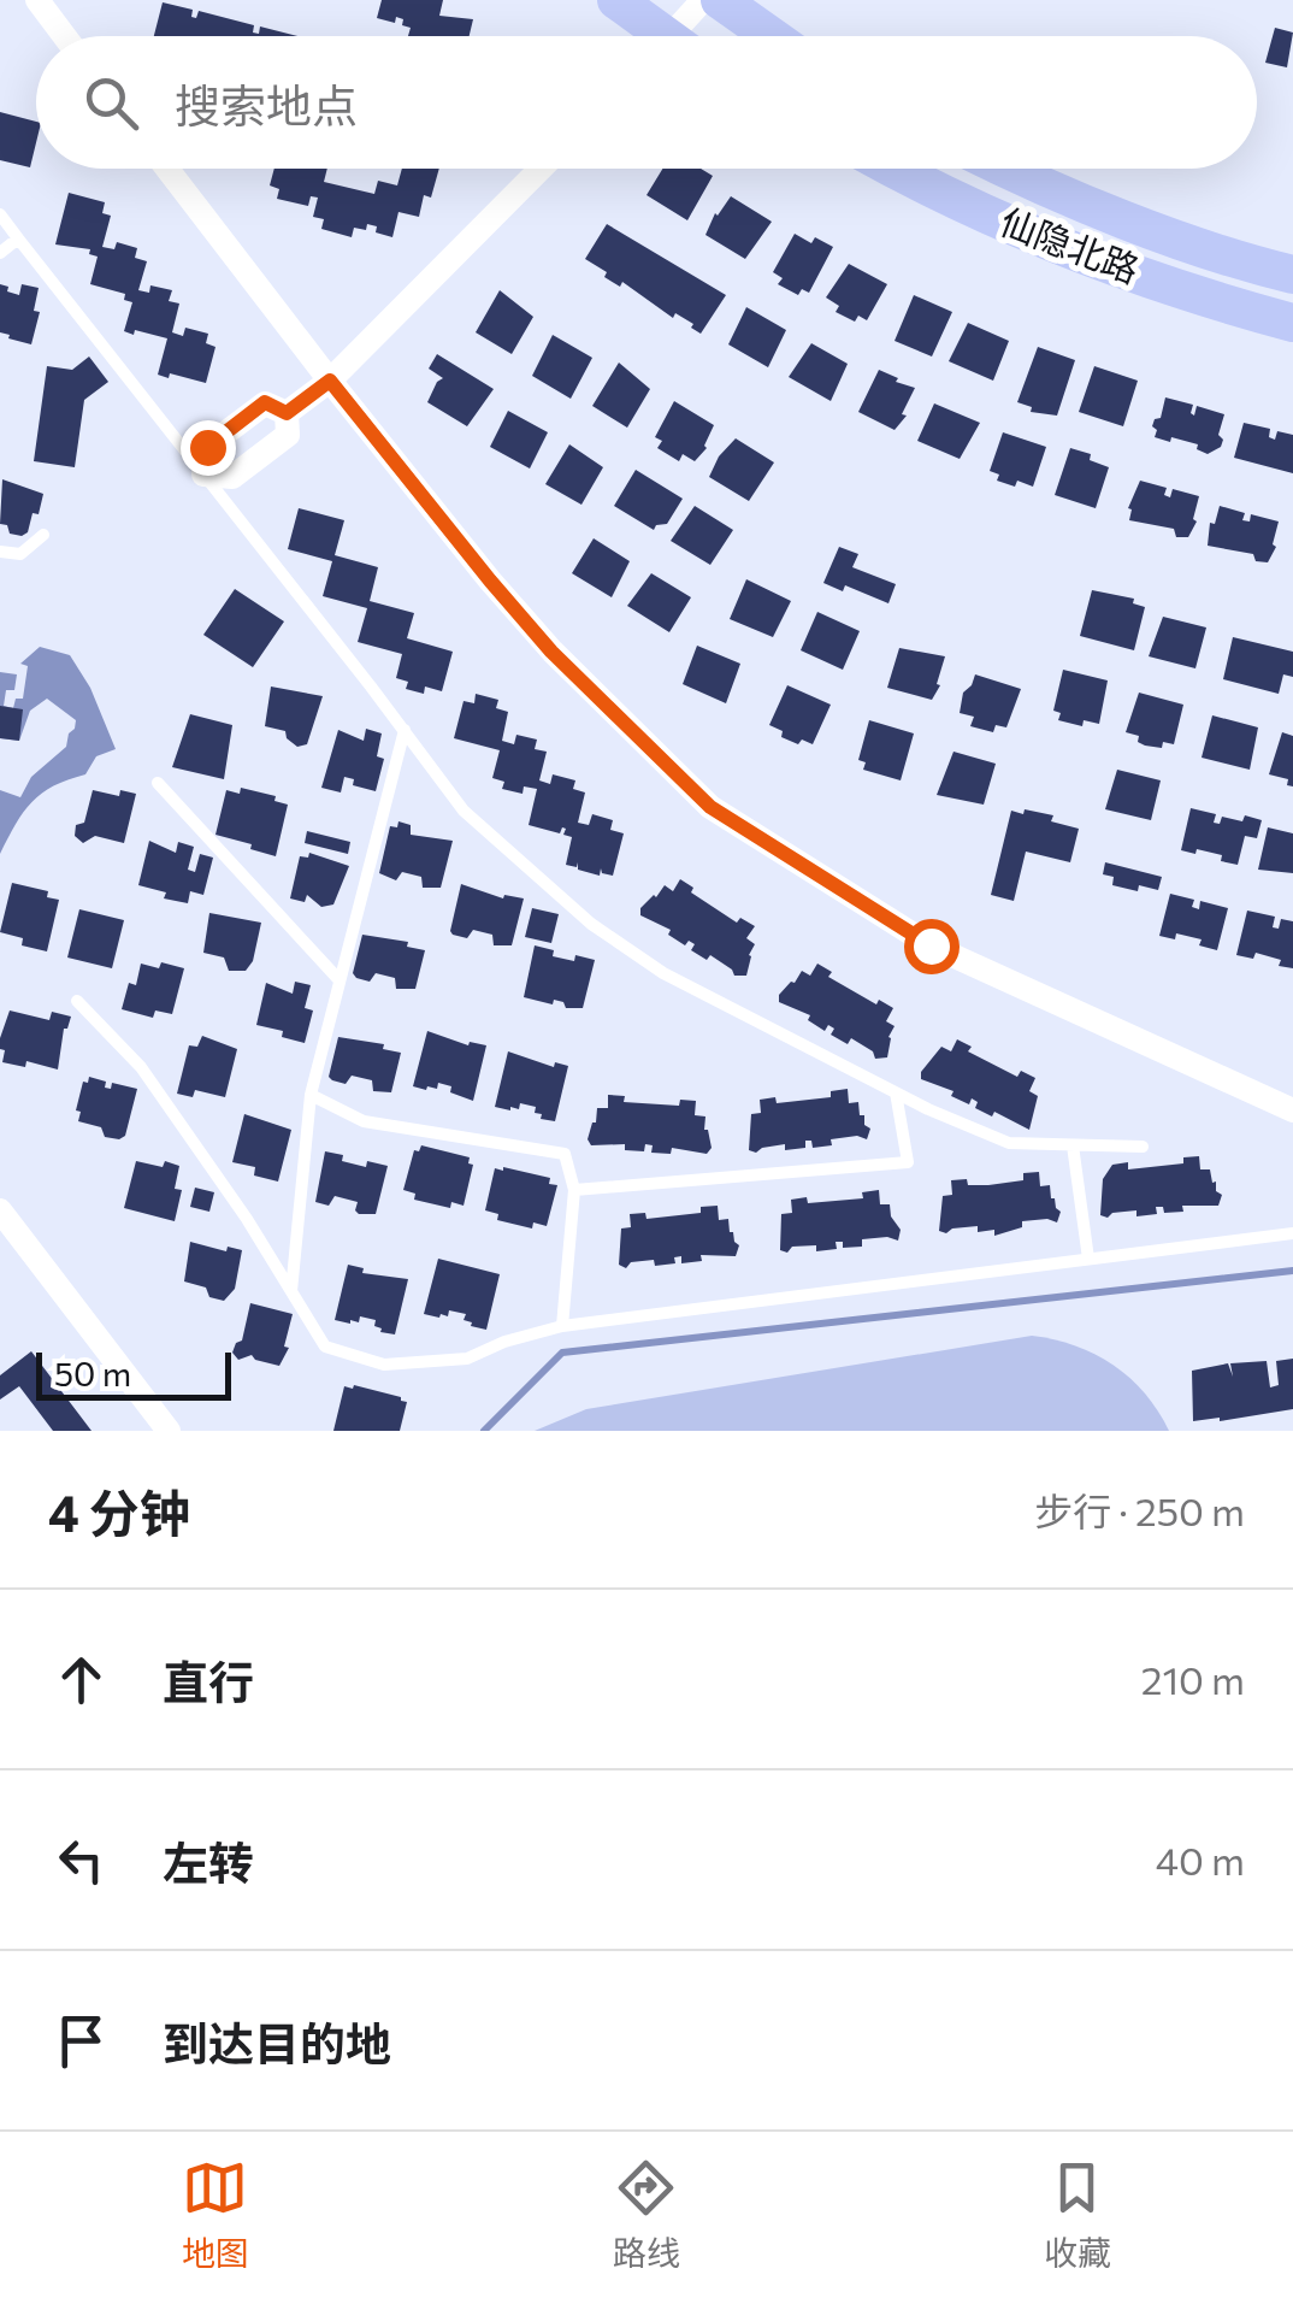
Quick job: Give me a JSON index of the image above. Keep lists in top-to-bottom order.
{
  "streets": {
    "main road": ["仙隐北路"]
  },
  "scale_bar": "50 m",
  "page": {
    "search": "搜索地点",
    "scale": "50 m",
    "heading": ["4 分钟", "步行 · 250 m"],
    "list": [
      ["直行", "210 m"],
      ["左转", "40 m"],
      "到达目的地"
    ],
    "nav": ["地图", "路线", "收藏"]
  }
}
